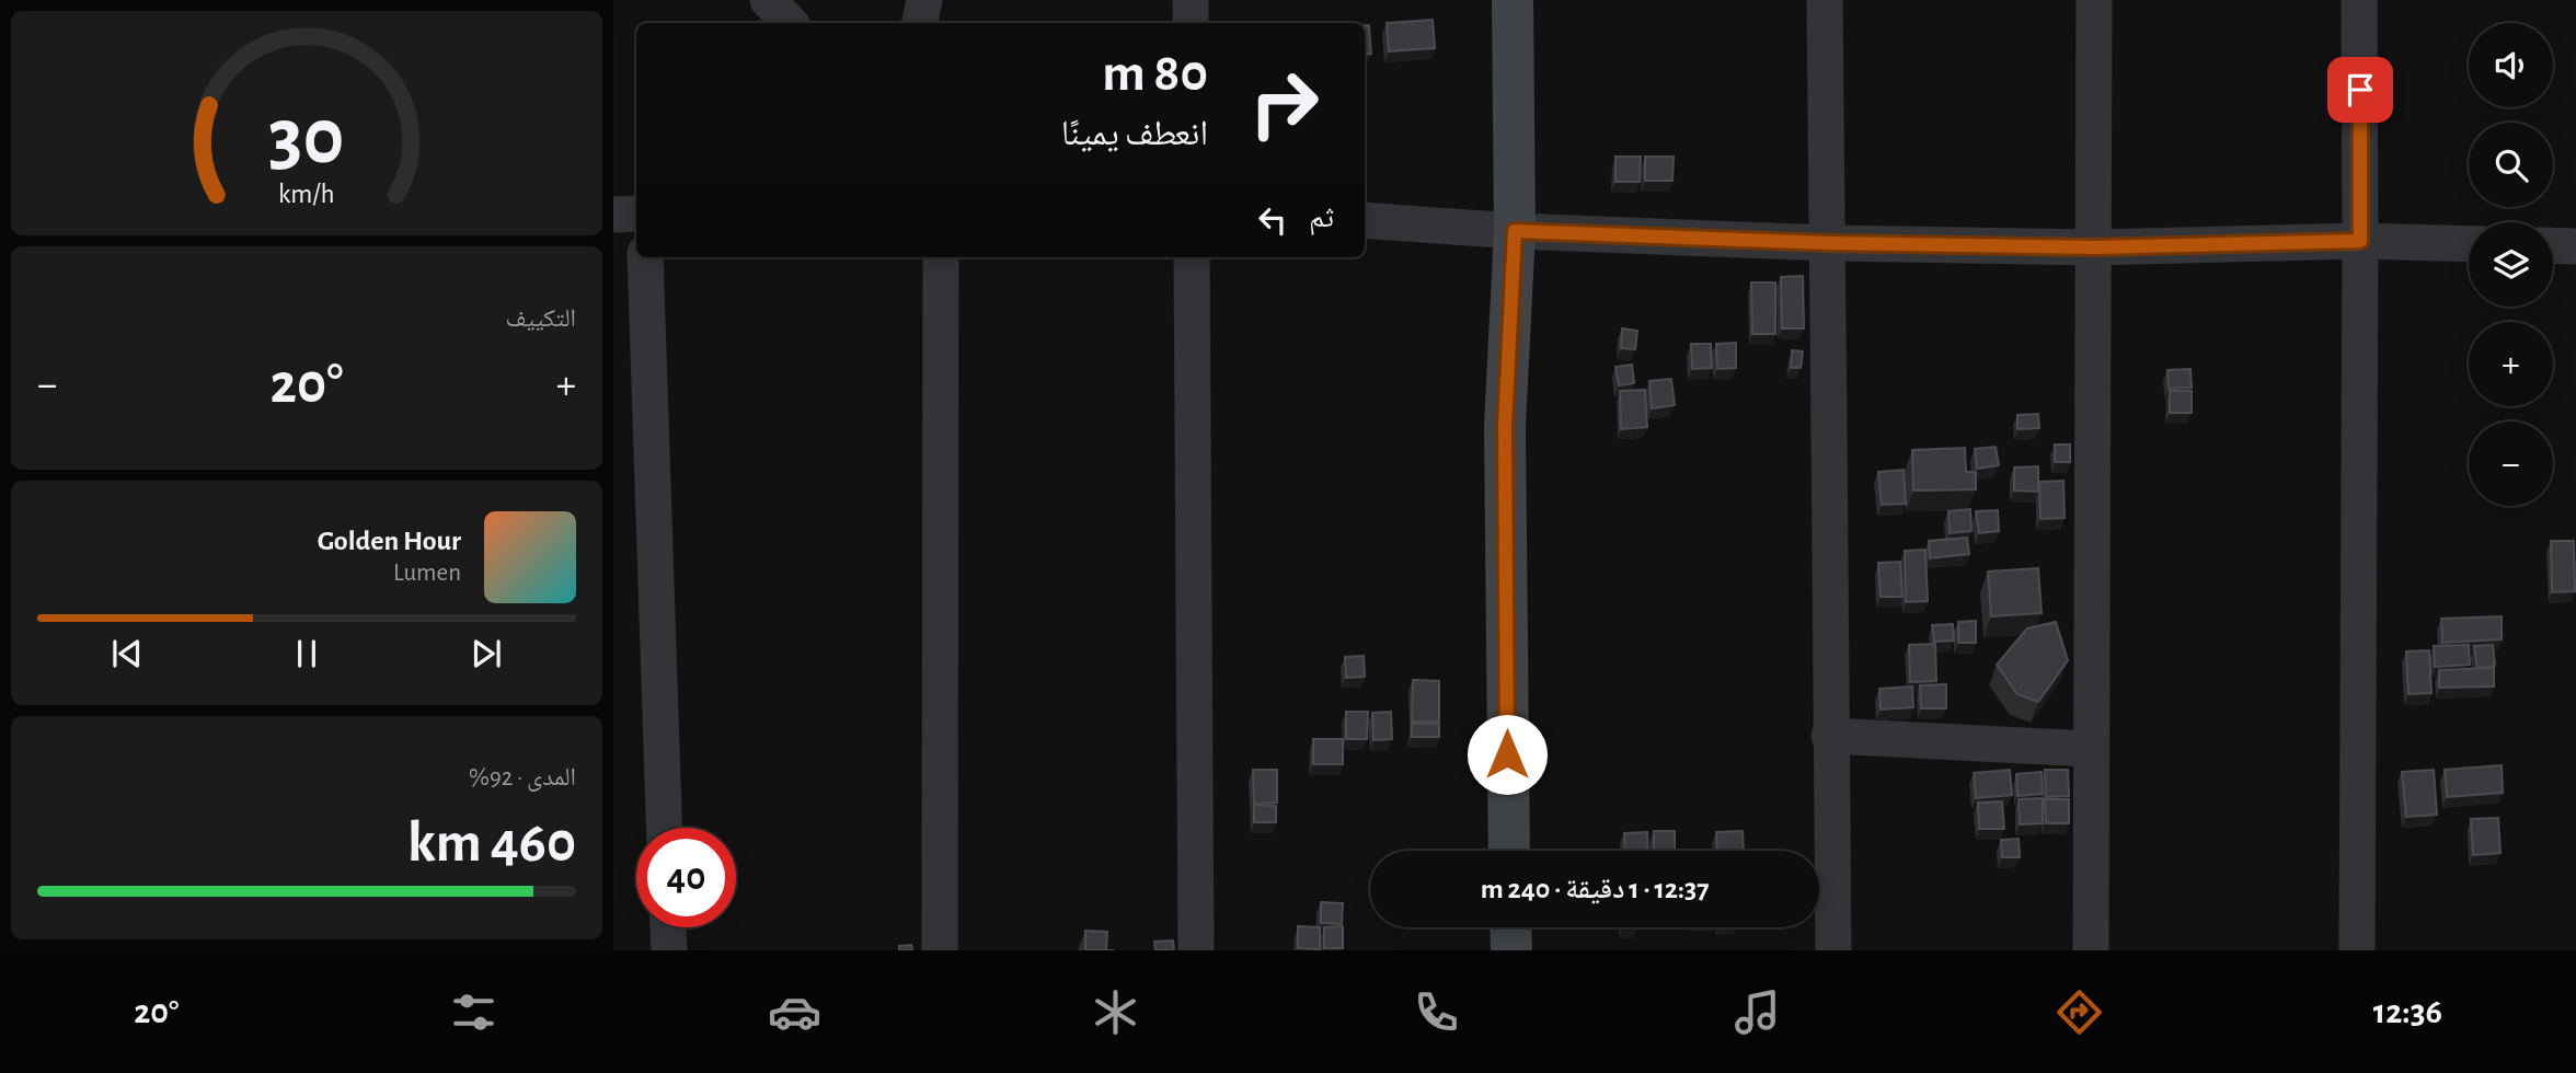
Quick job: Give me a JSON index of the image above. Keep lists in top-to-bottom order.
{
  "page": {
    "map_buttons": ["+", "−"],
    "turn": ["80 m", "انعطف يمينًا"],
    "then": "ثم",
    "tile": [
      "التكييف",
      ["المدى · 92%", "460 km"]
    ],
    "heat": ["−", "20°", "+"],
    "song": ["Golden Hour", "Lumen"],
    "limit": "40",
    "trip": "12:37 · 1 دقيقة · 240 m",
    "tabs": ["12:36", "20°"],
    "gauge": ["30", "km/h"]
  }
}
